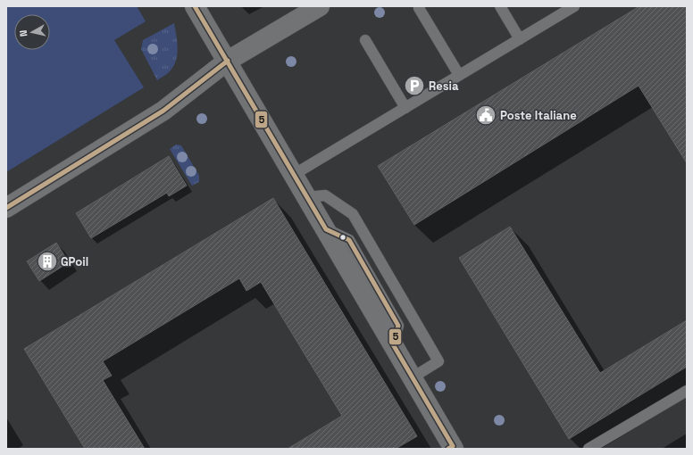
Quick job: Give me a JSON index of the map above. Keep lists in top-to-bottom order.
{
  "places": {
    "parking": ["Resia"],
    "public building": ["Poste Italiane"],
    "building": ["GPoil"]
  },
  "lines": ["transit line 5"],
  "north": "left"
}
